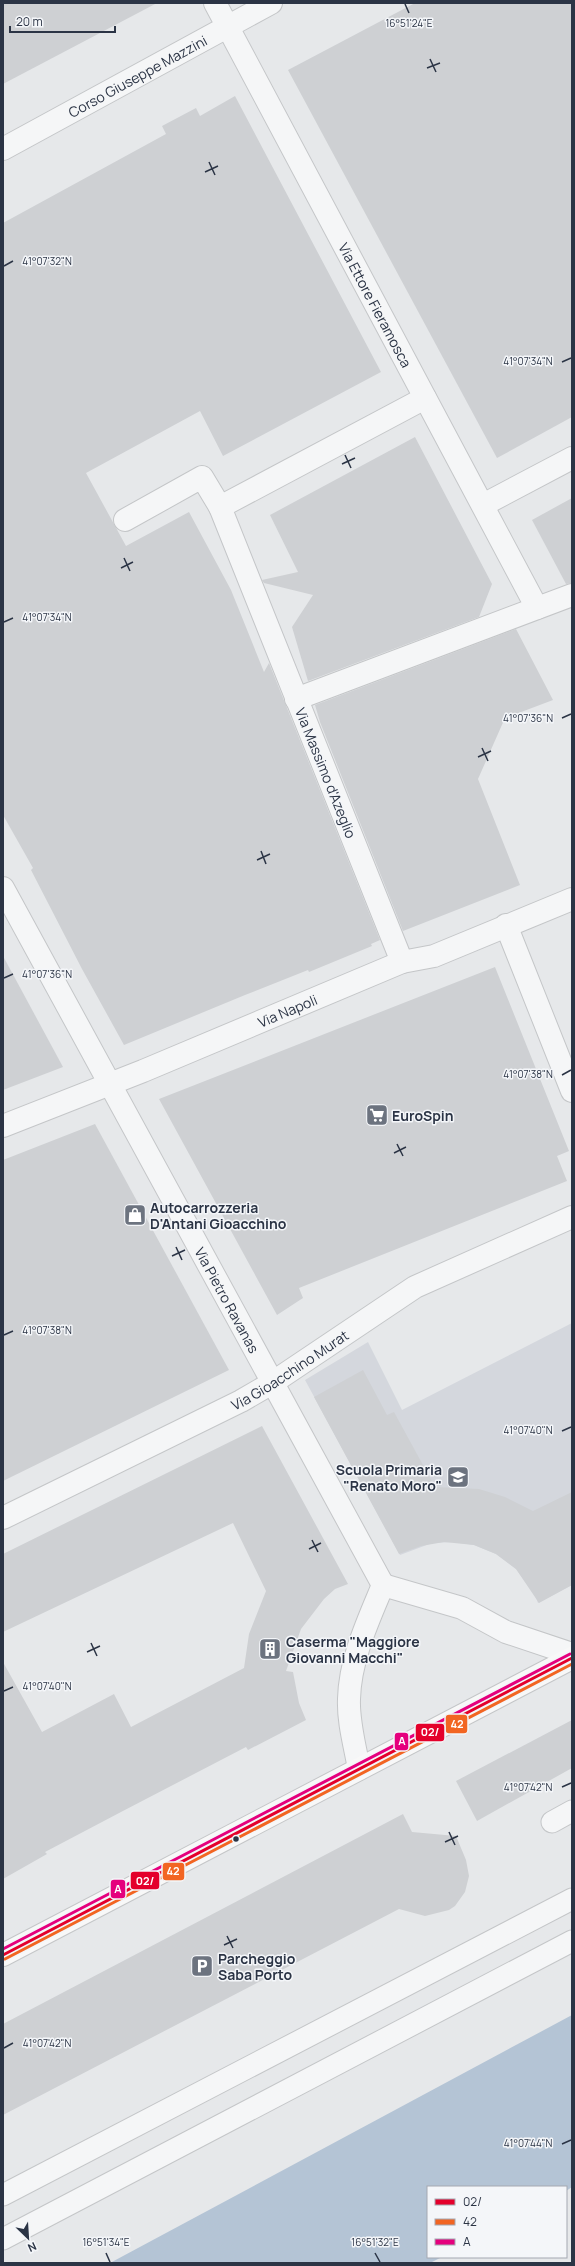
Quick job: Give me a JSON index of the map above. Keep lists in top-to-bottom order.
{
  "streets": {
    "street": [
      "Corso Giuseppe Mazzini",
      "Via Ettore Fieramosca",
      "Via Massimo d'Azeglio",
      "Via Napoli",
      "Via Pietro Ravanas",
      "Via Gioacchino Murat"
    ]
  },
  "crossings": [
    ["Corso Giuseppe Mazzini", "Via Ettore Fieramosca"],
    ["Via Massimo d'Azeglio", "Via Napoli"],
    ["Via Napoli", "Via Pietro Ravanas"],
    ["Via Pietro Ravanas", "Via Gioacchino Murat"]
  ],
  "places": {
    "supermarket": ["EuroSpin"],
    "shop": ["Autocarrozzeria D'Antani Gioacchino"],
    "school or university": ["Scuola Primaria \"Renato Moro\""],
    "building": ["Caserma \"Maggiore Giovanni Macchi\""],
    "parking": ["Parcheggio Saba Porto"]
  },
  "lines": ["transit line A", "transit line 02/", "transit line 42"],
  "legend": ["02/", "42", "A"],
  "scale_bar": "20 m",
  "north": "bottom right",
  "coordinates": [
    "16°51'24\"E",
    "41°07'32\"N",
    "41°07'34\"N",
    "41°07'36\"N",
    "41°07'38\"N",
    "41°07'40\"N",
    "41°07'42\"N",
    "41°07'44\"N",
    "16°51'34\"E",
    "16°51'32\"E"
  ]
}
